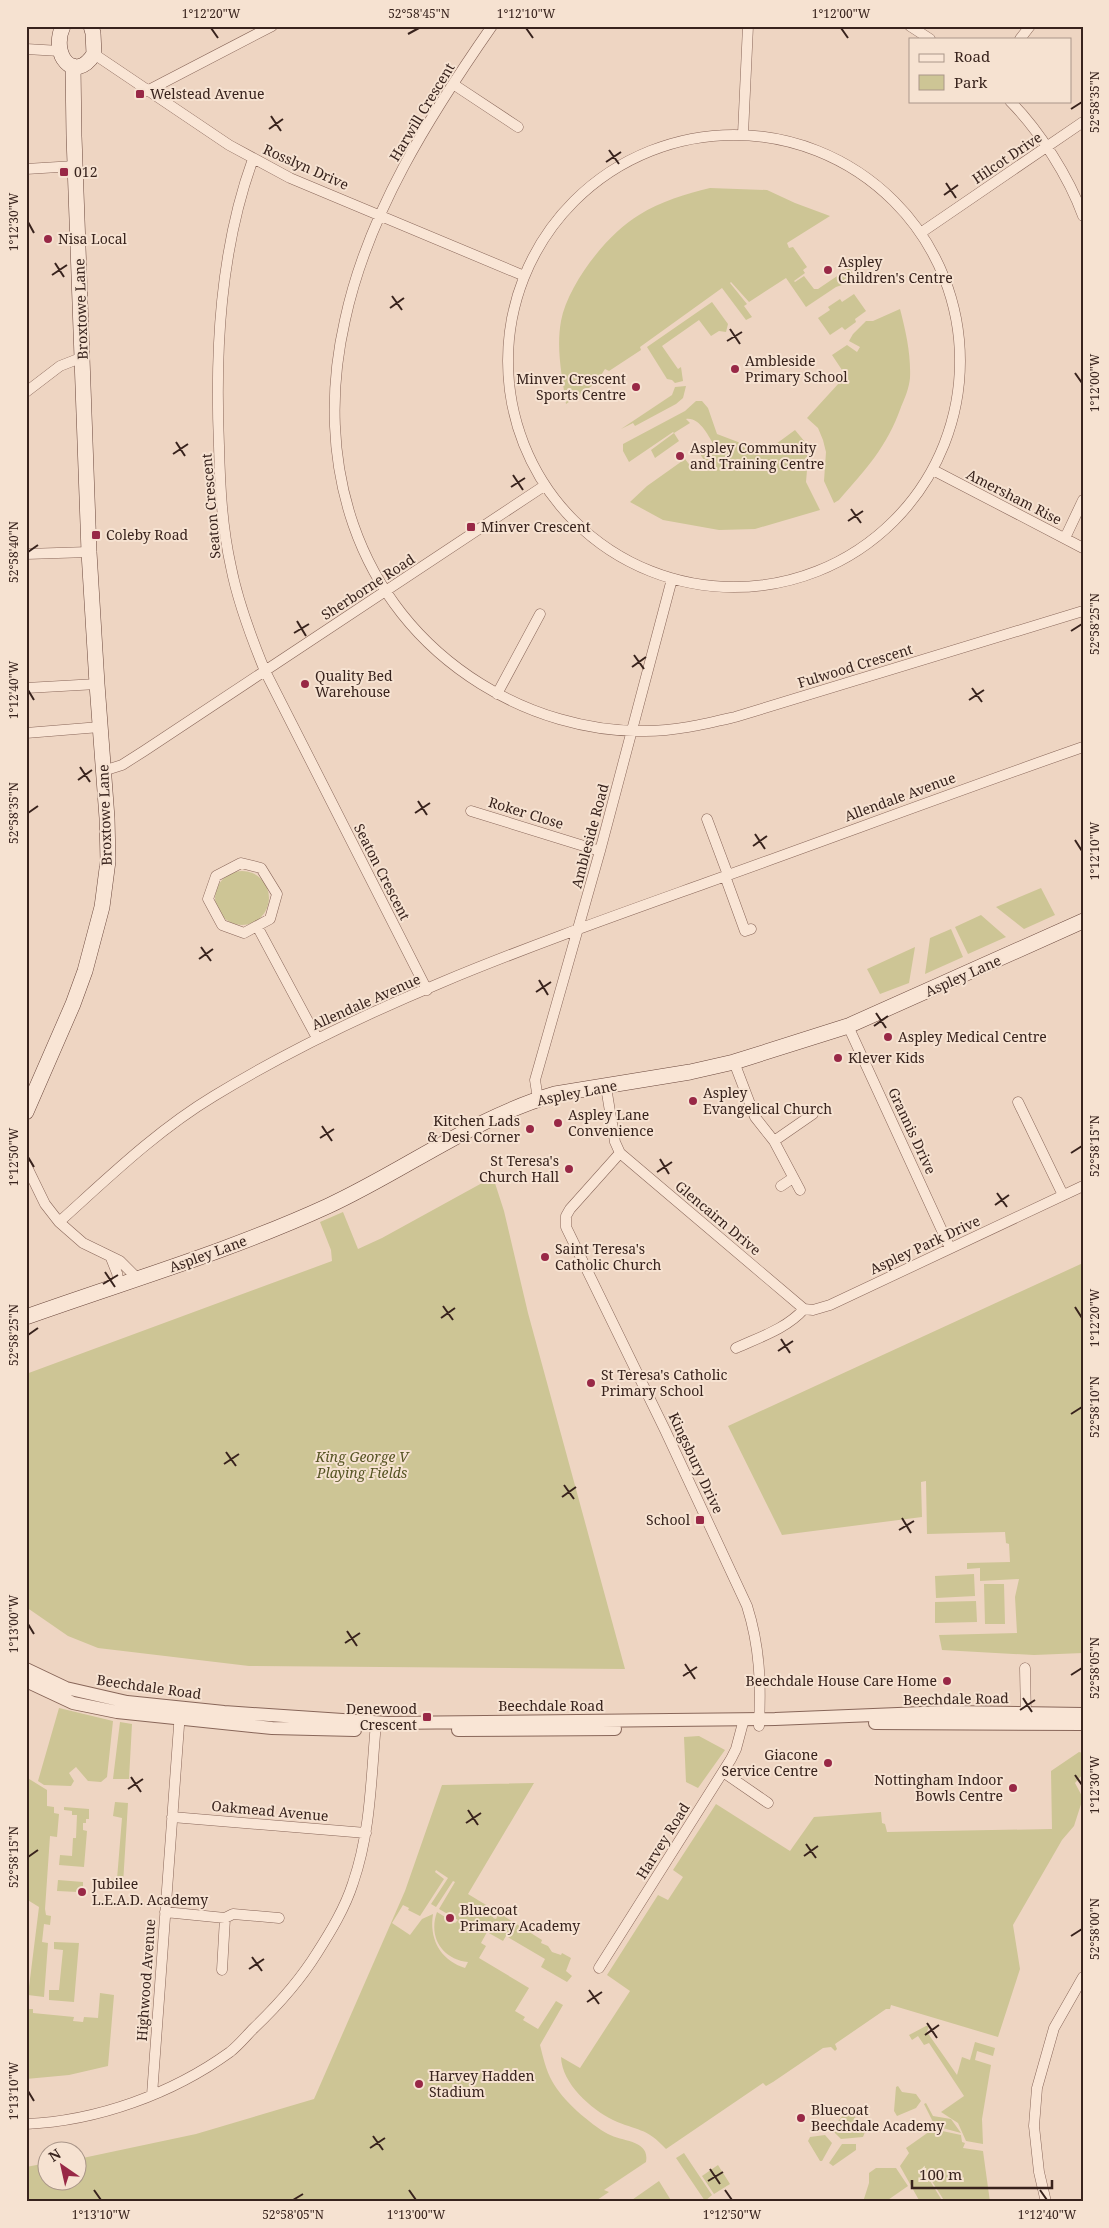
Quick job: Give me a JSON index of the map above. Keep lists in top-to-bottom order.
{
  "streets": {
    "main road": ["Broxtowe Lane", "Aspley Lane"],
    "street": [
      "Harwill Crescent",
      "Hilcot Drive",
      "Rosslyn Drive",
      "Amersham Rise",
      "Seaton Crescent",
      "Sherborne Road",
      "Fulwood Crescent",
      "Allendale Avenue",
      "Roker Close",
      "Ambleside Road",
      "Grannis Drive",
      "Glencairn Drive",
      "Aspley Park Drive",
      "Kingsbury Drive",
      "Beechdale Road",
      "Oakmead Avenue",
      "Harvey Road",
      "Highwood Avenue"
    ]
  },
  "crossings": [
    ["Harwill Crescent", "Rosslyn Drive"],
    ["Harwill Crescent", "Sherborne Road"],
    ["Harwill Crescent", "Fulwood Crescent"],
    ["Rosslyn Drive", "Seaton Crescent"],
    ["Broxtowe Lane", "Sherborne Road"],
    ["Seaton Crescent", "Sherborne Road"],
    ["Seaton Crescent", "Allendale Avenue"],
    ["Sherborne Road", "Fulwood Crescent"],
    ["Fulwood Crescent", "Ambleside Road"],
    ["Allendale Avenue", "Ambleside Road"],
    ["Roker Close", "Ambleside Road"],
    ["Ambleside Road", "Aspley Lane"],
    ["Aspley Lane", "Grannis Drive"],
    ["Grannis Drive", "Aspley Park Drive"],
    ["Glencairn Drive", "Aspley Park Drive"],
    ["Glencairn Drive", "Kingsbury Drive"],
    ["Kingsbury Drive", "Beechdale Road"],
    ["Beechdale Road", "Harvey Road"],
    ["Beechdale Road", "Highwood Avenue"],
    ["Oakmead Avenue", "Highwood Avenue"]
  ],
  "parks": ["King George V Playing Fields"],
  "places": {
    "transit": [
      "Welstead Avenue",
      "012",
      "Minver Crescent",
      "Coleby Road",
      "School",
      "Denewood Crescent"
    ],
    "other": [
      "Nisa Local",
      "Aspley Children's Centre",
      "Ambleside Primary School",
      "Minver Crescent Sports Centre",
      "Aspley Community and Training Centre",
      "Quality Bed Warehouse",
      "Aspley Medical Centre",
      "Klever Kids",
      "Aspley Evangelical Church",
      "Aspley Lane Convenience",
      "Kitchen Lads & Desi Corner",
      "St Teresa's Church Hall",
      "Saint Teresa's Catholic Church",
      "St Teresa's Catholic Primary School",
      "Beechdale House Care Home",
      "Giacone Service Centre",
      "Nottingham Indoor Bowls Centre",
      "Jubilee L.E.A.D. Academy",
      "Bluecoat Primary Academy",
      "Harvey Hadden Stadium",
      "Bluecoat Beechdale Academy"
    ]
  },
  "legend": ["Road", "Park"],
  "scale_bar": "100 m",
  "north": "top left",
  "coordinates": [
    "1°12'20\"W",
    "52°58'45\"N",
    "1°12'10\"W",
    "1°12'00\"W",
    "52°58'35\"N",
    "1°12'30\"W",
    "52°58'40\"N",
    "52°58'25\"N",
    "1°12'40\"W",
    "52°58'15\"N",
    "1°12'50\"W",
    "52°58'10\"N",
    "1°13'00\"W",
    "52°58'05\"N",
    "52°58'00\"N",
    "1°13'10\"W"
  ]
}
